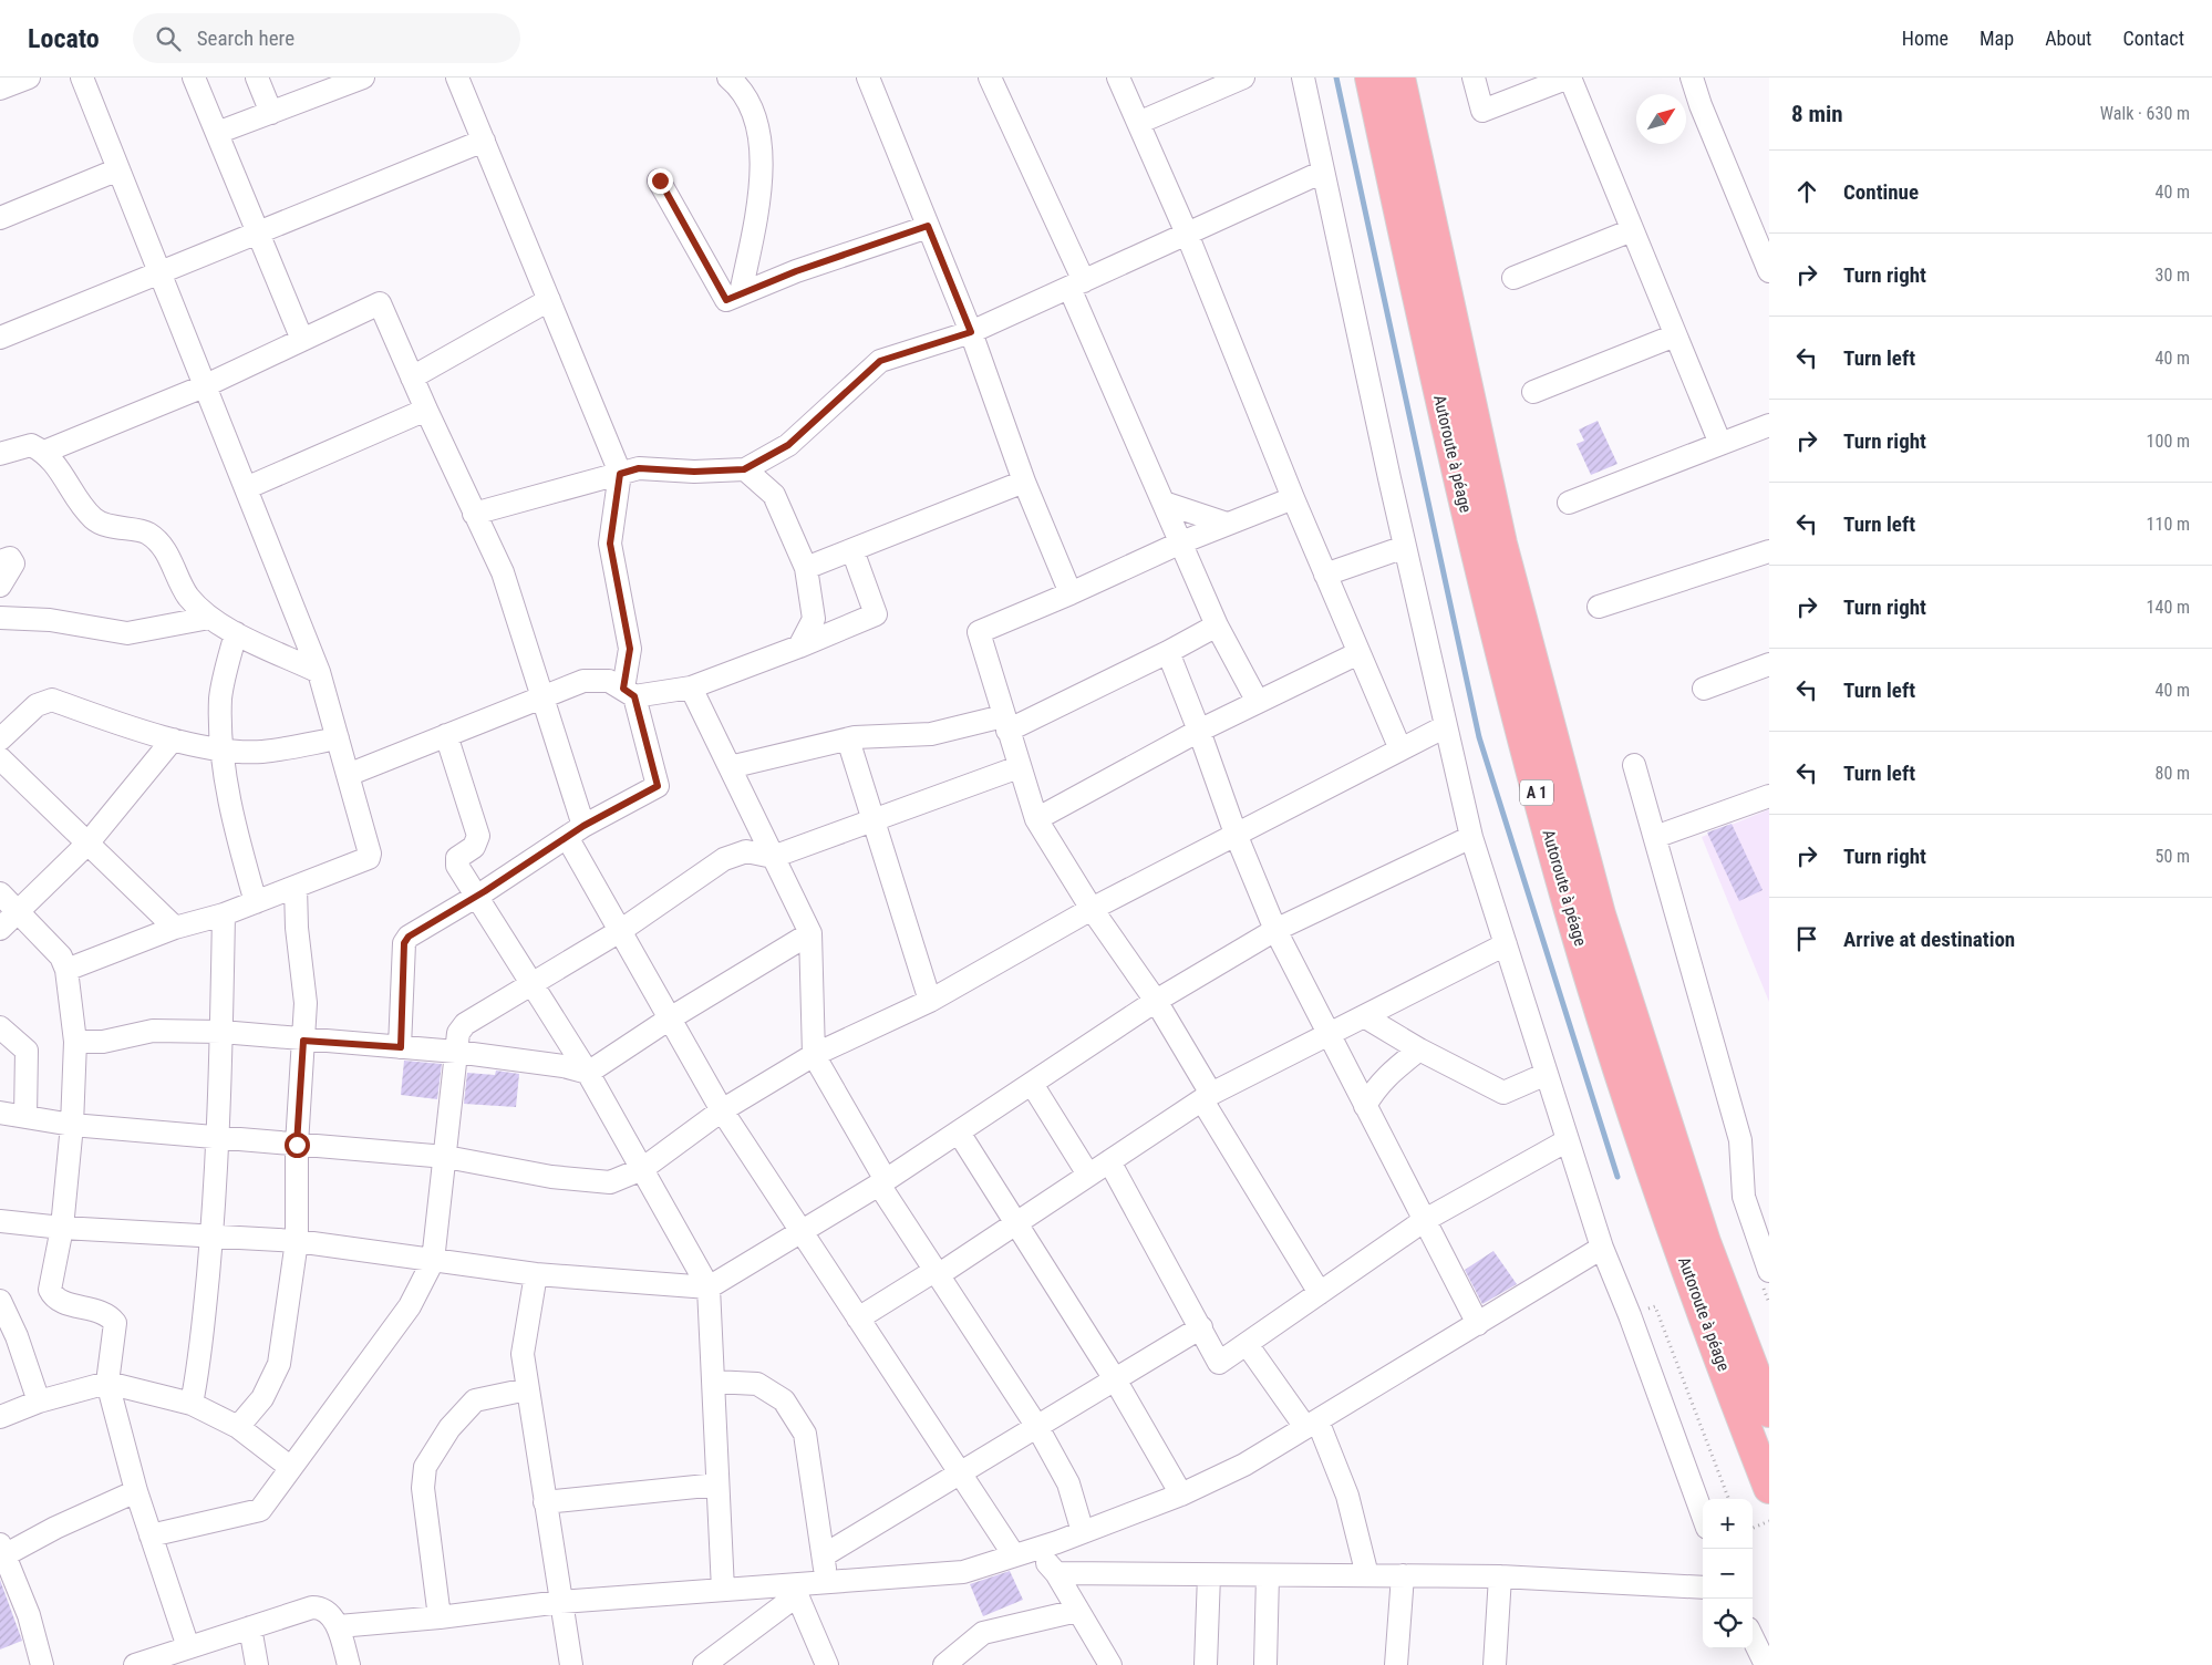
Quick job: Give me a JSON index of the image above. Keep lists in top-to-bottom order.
{
  "streets": {
    "highway": ["Autoroute à péage", "A 1"]
  },
  "north": "top right",
  "page": {
    "header": "Locato",
    "search": "Search here",
    "nav": [
      "Home",
      "Map",
      "About",
      "Contact"
    ],
    "heading": ["8 min", "Walk · 630 m"],
    "list": [
      ["Continue", "40 m"],
      ["Turn right", "30 m"],
      ["Turn left", "40 m"],
      ["Turn right", "100 m"],
      ["Turn left", "110 m"],
      ["Turn right", "140 m"],
      ["Turn left", "40 m"],
      ["Turn left", "80 m"],
      ["Turn right", "50 m"],
      "Arrive at destination"
    ],
    "map_buttons": ["+", "−"]
  }
}
